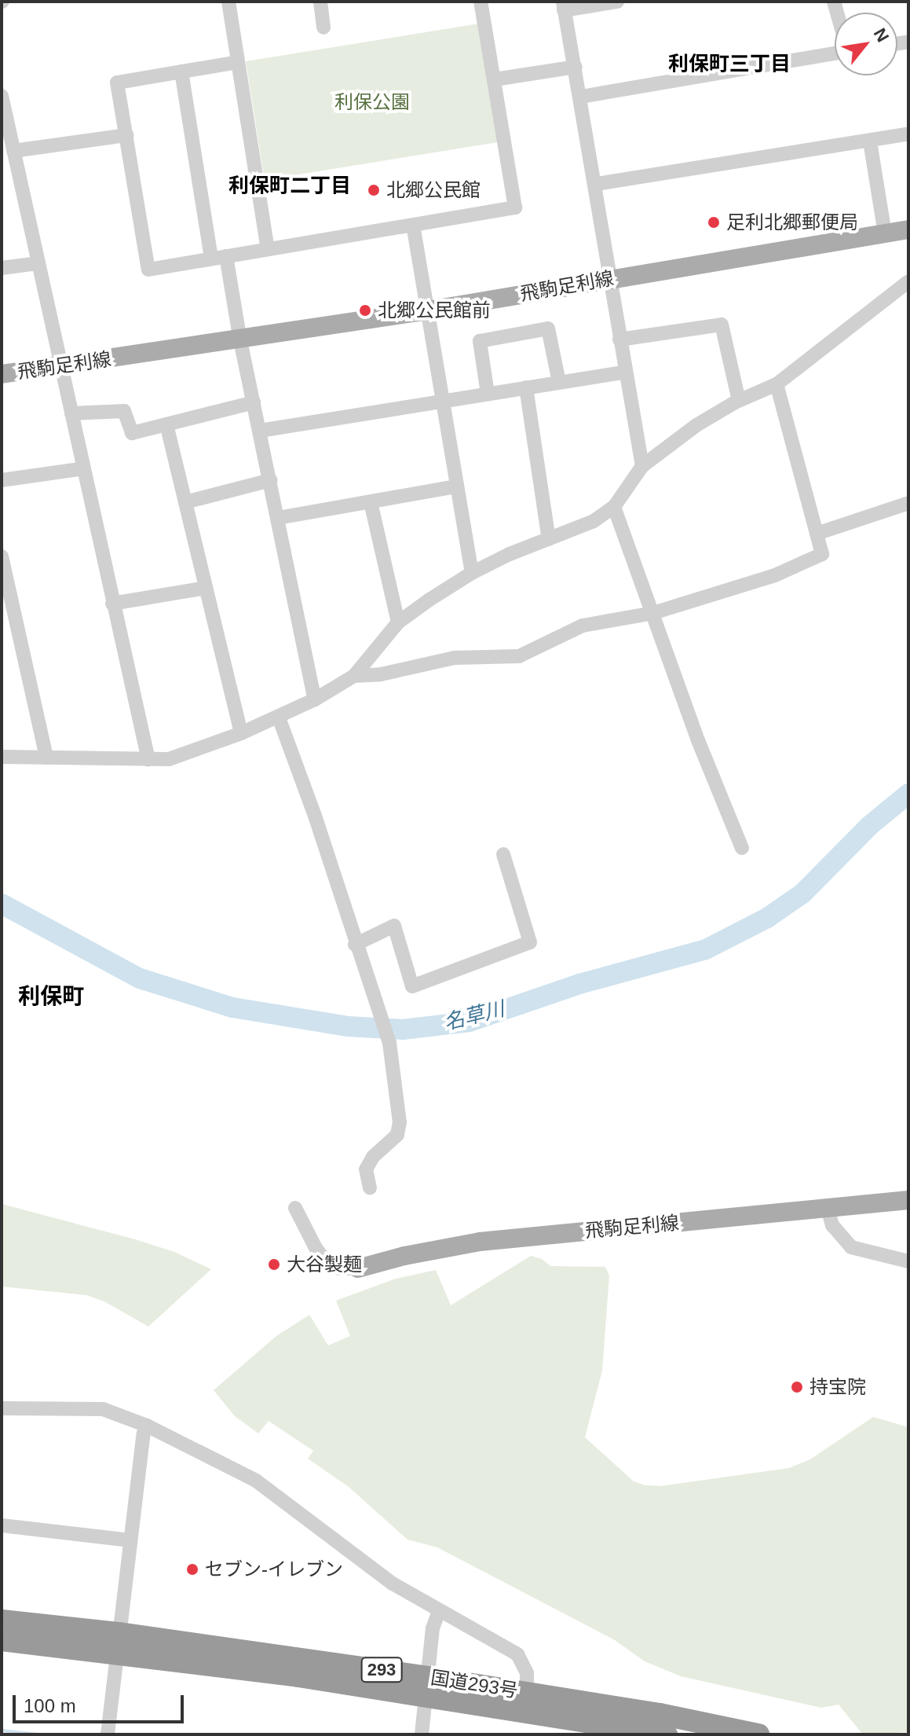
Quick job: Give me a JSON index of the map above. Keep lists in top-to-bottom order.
{
  "streets": {
    "highway": ["293", "国道293号"],
    "main road": ["飛駒足利線"]
  },
  "districts": ["利保町三丁目", "利保町二丁目", "利保町"],
  "water": ["名草川"],
  "parks": ["利保公園"],
  "places": [
    "北郷公民館",
    "足利北郷郵便局",
    "北郷公民館前",
    "大谷製麺",
    "持宝院",
    "セブン-イレブン"
  ],
  "scale_bar": "100 m",
  "north": "top right"
}
